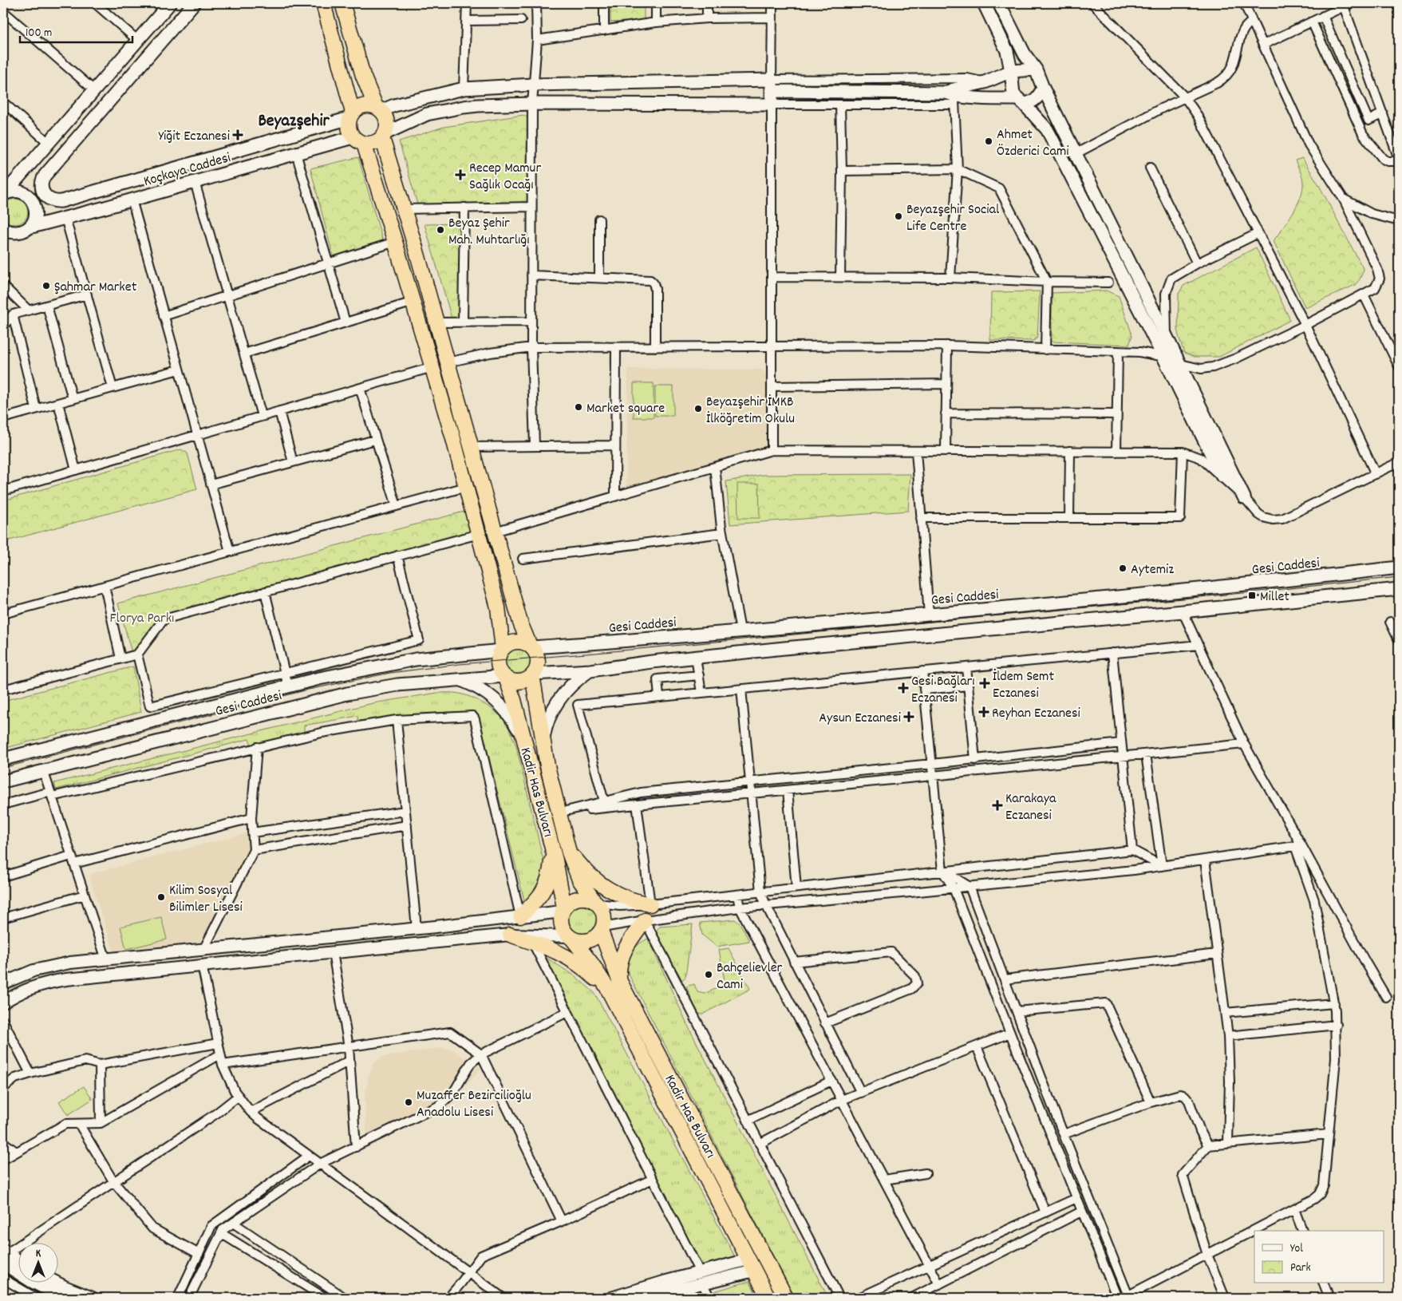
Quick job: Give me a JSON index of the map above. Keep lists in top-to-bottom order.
{
  "streets": {
    "highway": ["Kadir Has Bulvarı"],
    "main road": ["Koçkaya Caddesi", "Gesi Caddesi"]
  },
  "crossings": [
    ["Gesi Caddesi", "Kadir Has Bulvarı"]
  ],
  "districts": ["Beyazşehir"],
  "parks": ["Florya Parkı"],
  "places": {
    "health": [
      "Yiğit Eczanesi",
      "Recep Mamur Sağlık Ocağı",
      "İldem Semt Eczanesi",
      "Gesi Bağları Eczanesi",
      "Reyhan Eczanesi",
      "Aysun Eczanesi",
      "Karakaya Eczanesi"
    ],
    "other": [
      "Ahmet Özderici Cami",
      "Beyazşehir Social Life Centre",
      "Beyaz Şehir Mah. Muhtarlığı",
      "Şahmar Market",
      "Market square",
      "Beyazşehir İMKB İlköğretim Okulu",
      "Aytemiz",
      "Kilim Sosyal Bilimler Lisesi",
      "Bahçelievler Cami",
      "Muzaffer Bezircilioğlu Anadolu Lisesi"
    ],
    "transit": ["Millet"]
  },
  "legend": ["Yol", "Park"],
  "scale_bar": "100 m",
  "north": "top"
}
